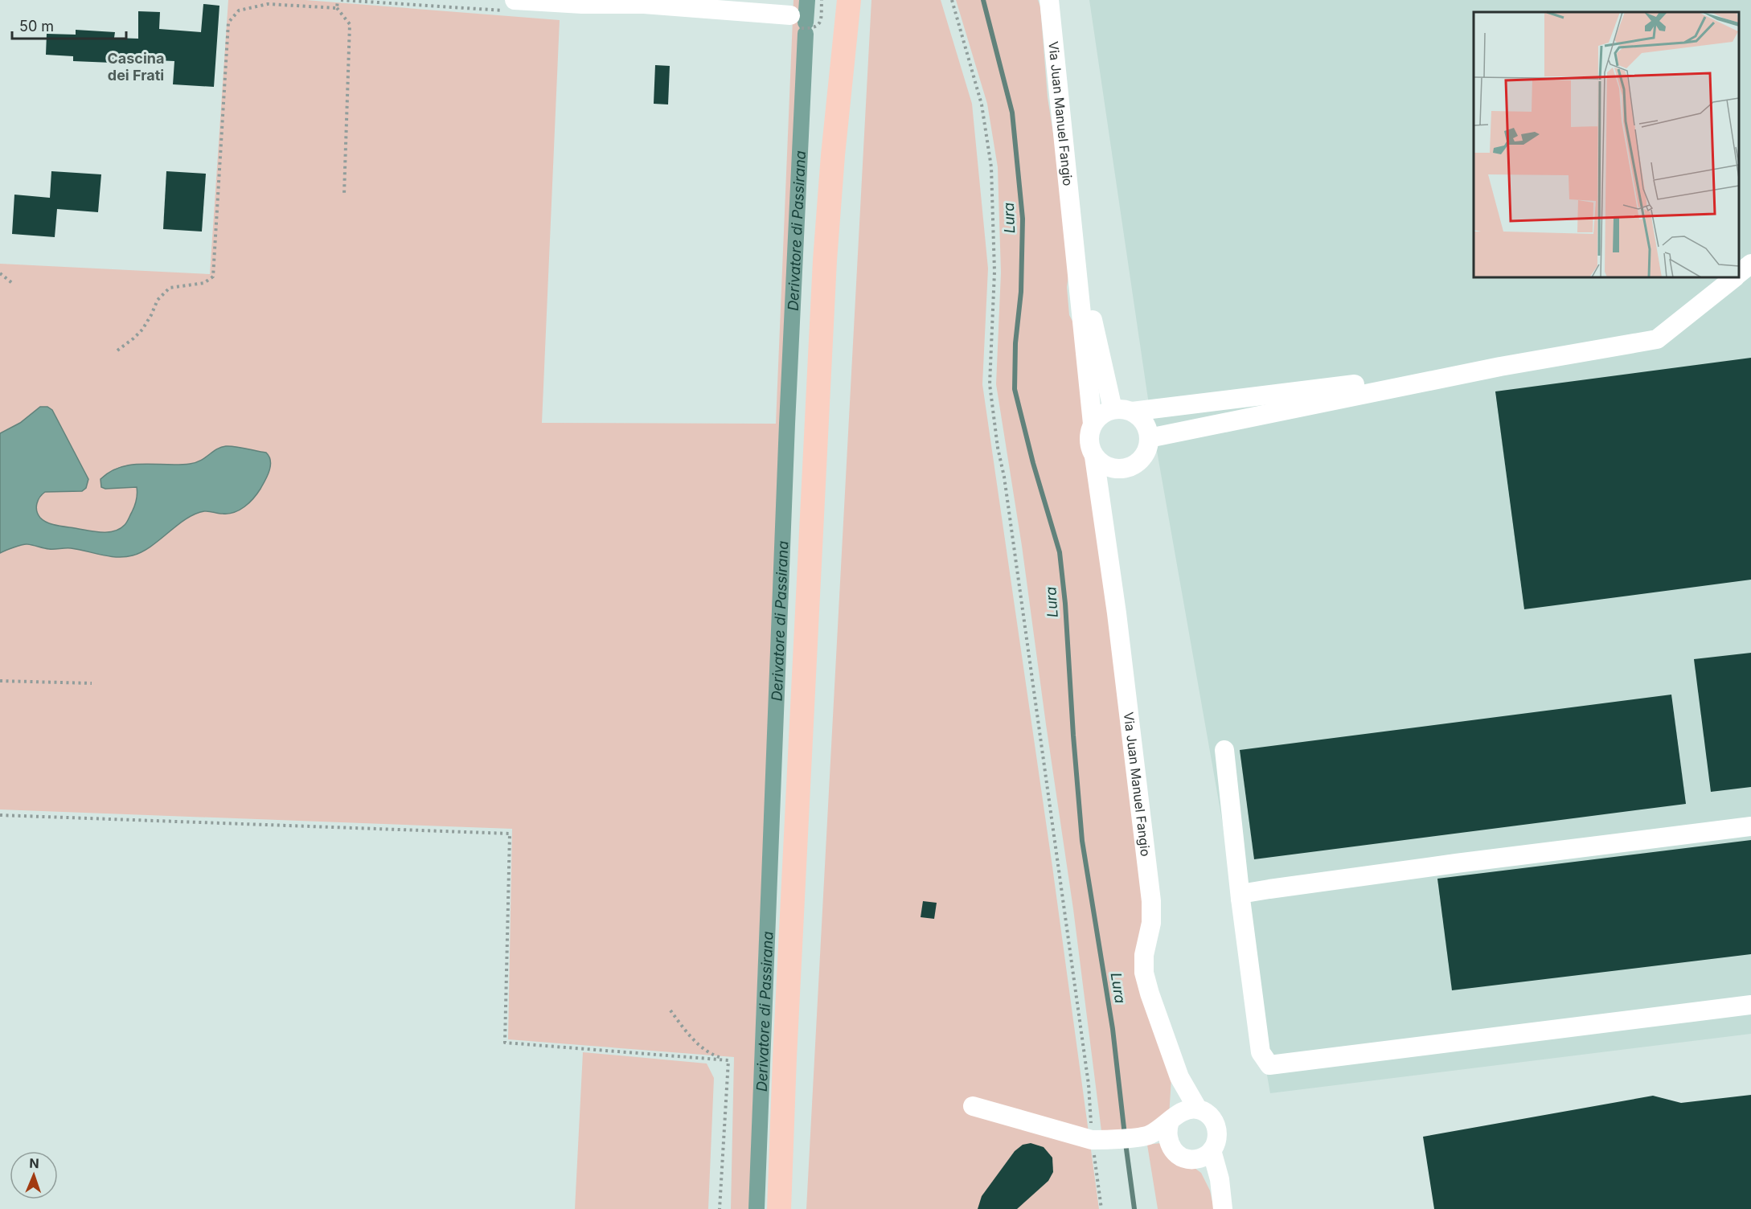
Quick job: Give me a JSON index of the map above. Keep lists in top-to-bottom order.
{
  "streets": {
    "street": ["Via Juan Manuel Fangio"]
  },
  "districts": ["Cascina dei Frati"],
  "water": ["Lura", "Derivatore di Passirana"],
  "scale_bar": "50 m",
  "north": "top"
}
